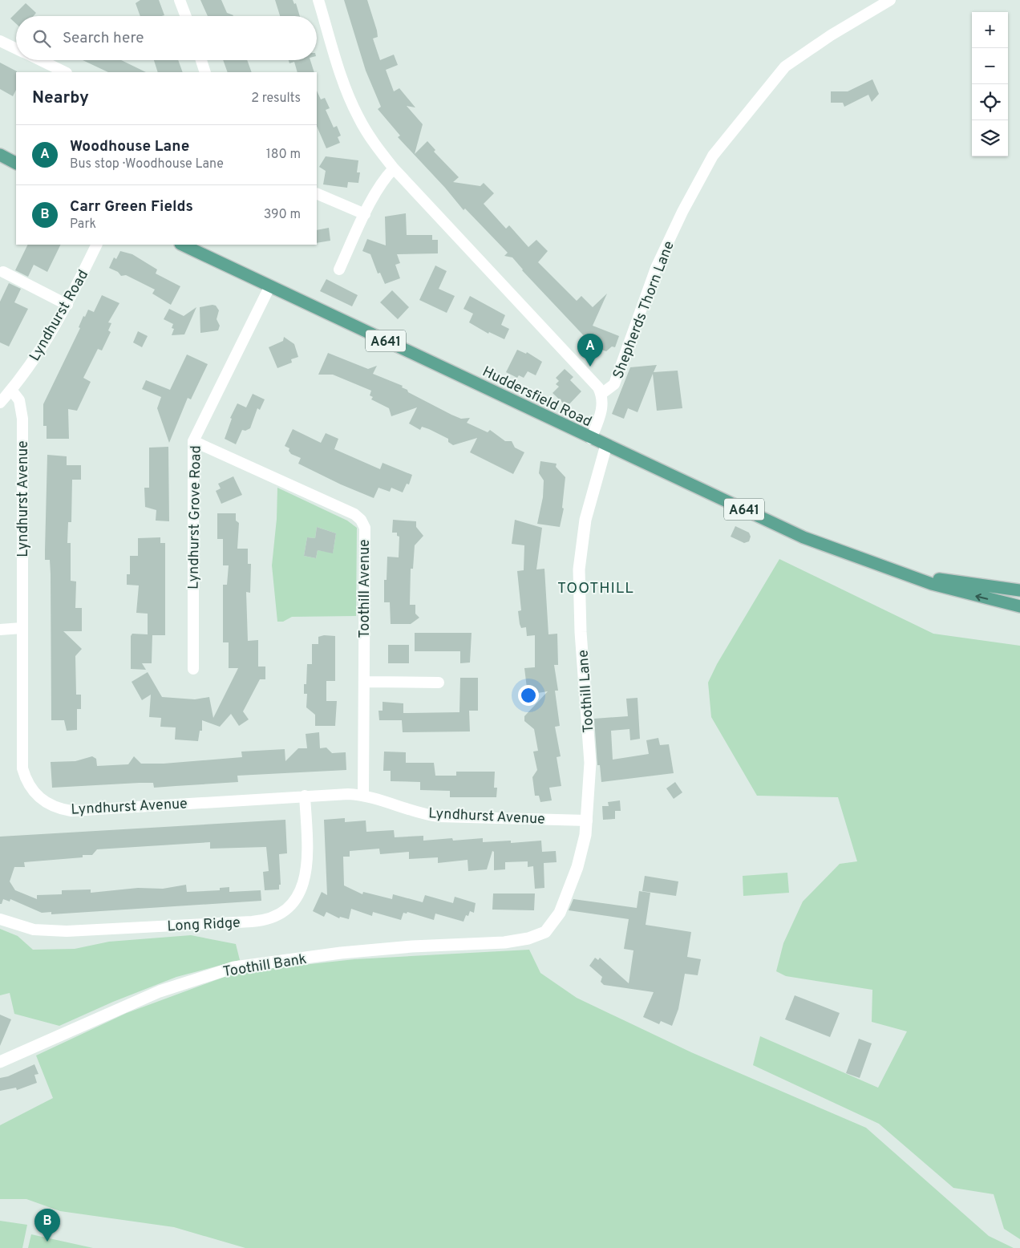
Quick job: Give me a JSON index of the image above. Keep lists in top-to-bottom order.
{
  "streets": {
    "main road": ["A641", "Huddersfield Road"],
    "street": [
      "Shepherds Thorn Lane",
      "Lyndhurst Road",
      "Lyndhurst Avenue",
      "Lyndhurst Grove Road",
      "Toothill Avenue",
      "Toothill Lane",
      "Long Ridge",
      "Toothill Bank"
    ]
  },
  "crossings": [
    ["Lyndhurst Road", "Lyndhurst Avenue"],
    ["Huddersfield Road", "Lyndhurst Grove Road"],
    ["Huddersfield Road", "Toothill Lane"],
    ["Lyndhurst Avenue", "Toothill Avenue"],
    ["Lyndhurst Avenue", "Toothill Lane"],
    ["Lyndhurst Avenue", "Long Ridge"],
    ["Lyndhurst Grove Road", "Toothill Avenue"],
    ["Toothill Lane", "Toothill Bank"]
  ],
  "districts": ["TOOTHILL"],
  "page": {
    "map_buttons": ["+", "−"],
    "search": "Search here",
    "heading": ["Nearby", "2 results"],
    "list": [
      {
        "mark": "A",
        "name": "Woodhouse Lane",
        "note": "Bus stop · Woodhouse Lane",
        "value": "180 m"
      },
      {
        "mark": "B",
        "name": "Carr Green Fields",
        "note": "Park",
        "value": "390 m"
      }
    ],
    "pins": ["A", "B"]
  }
}
